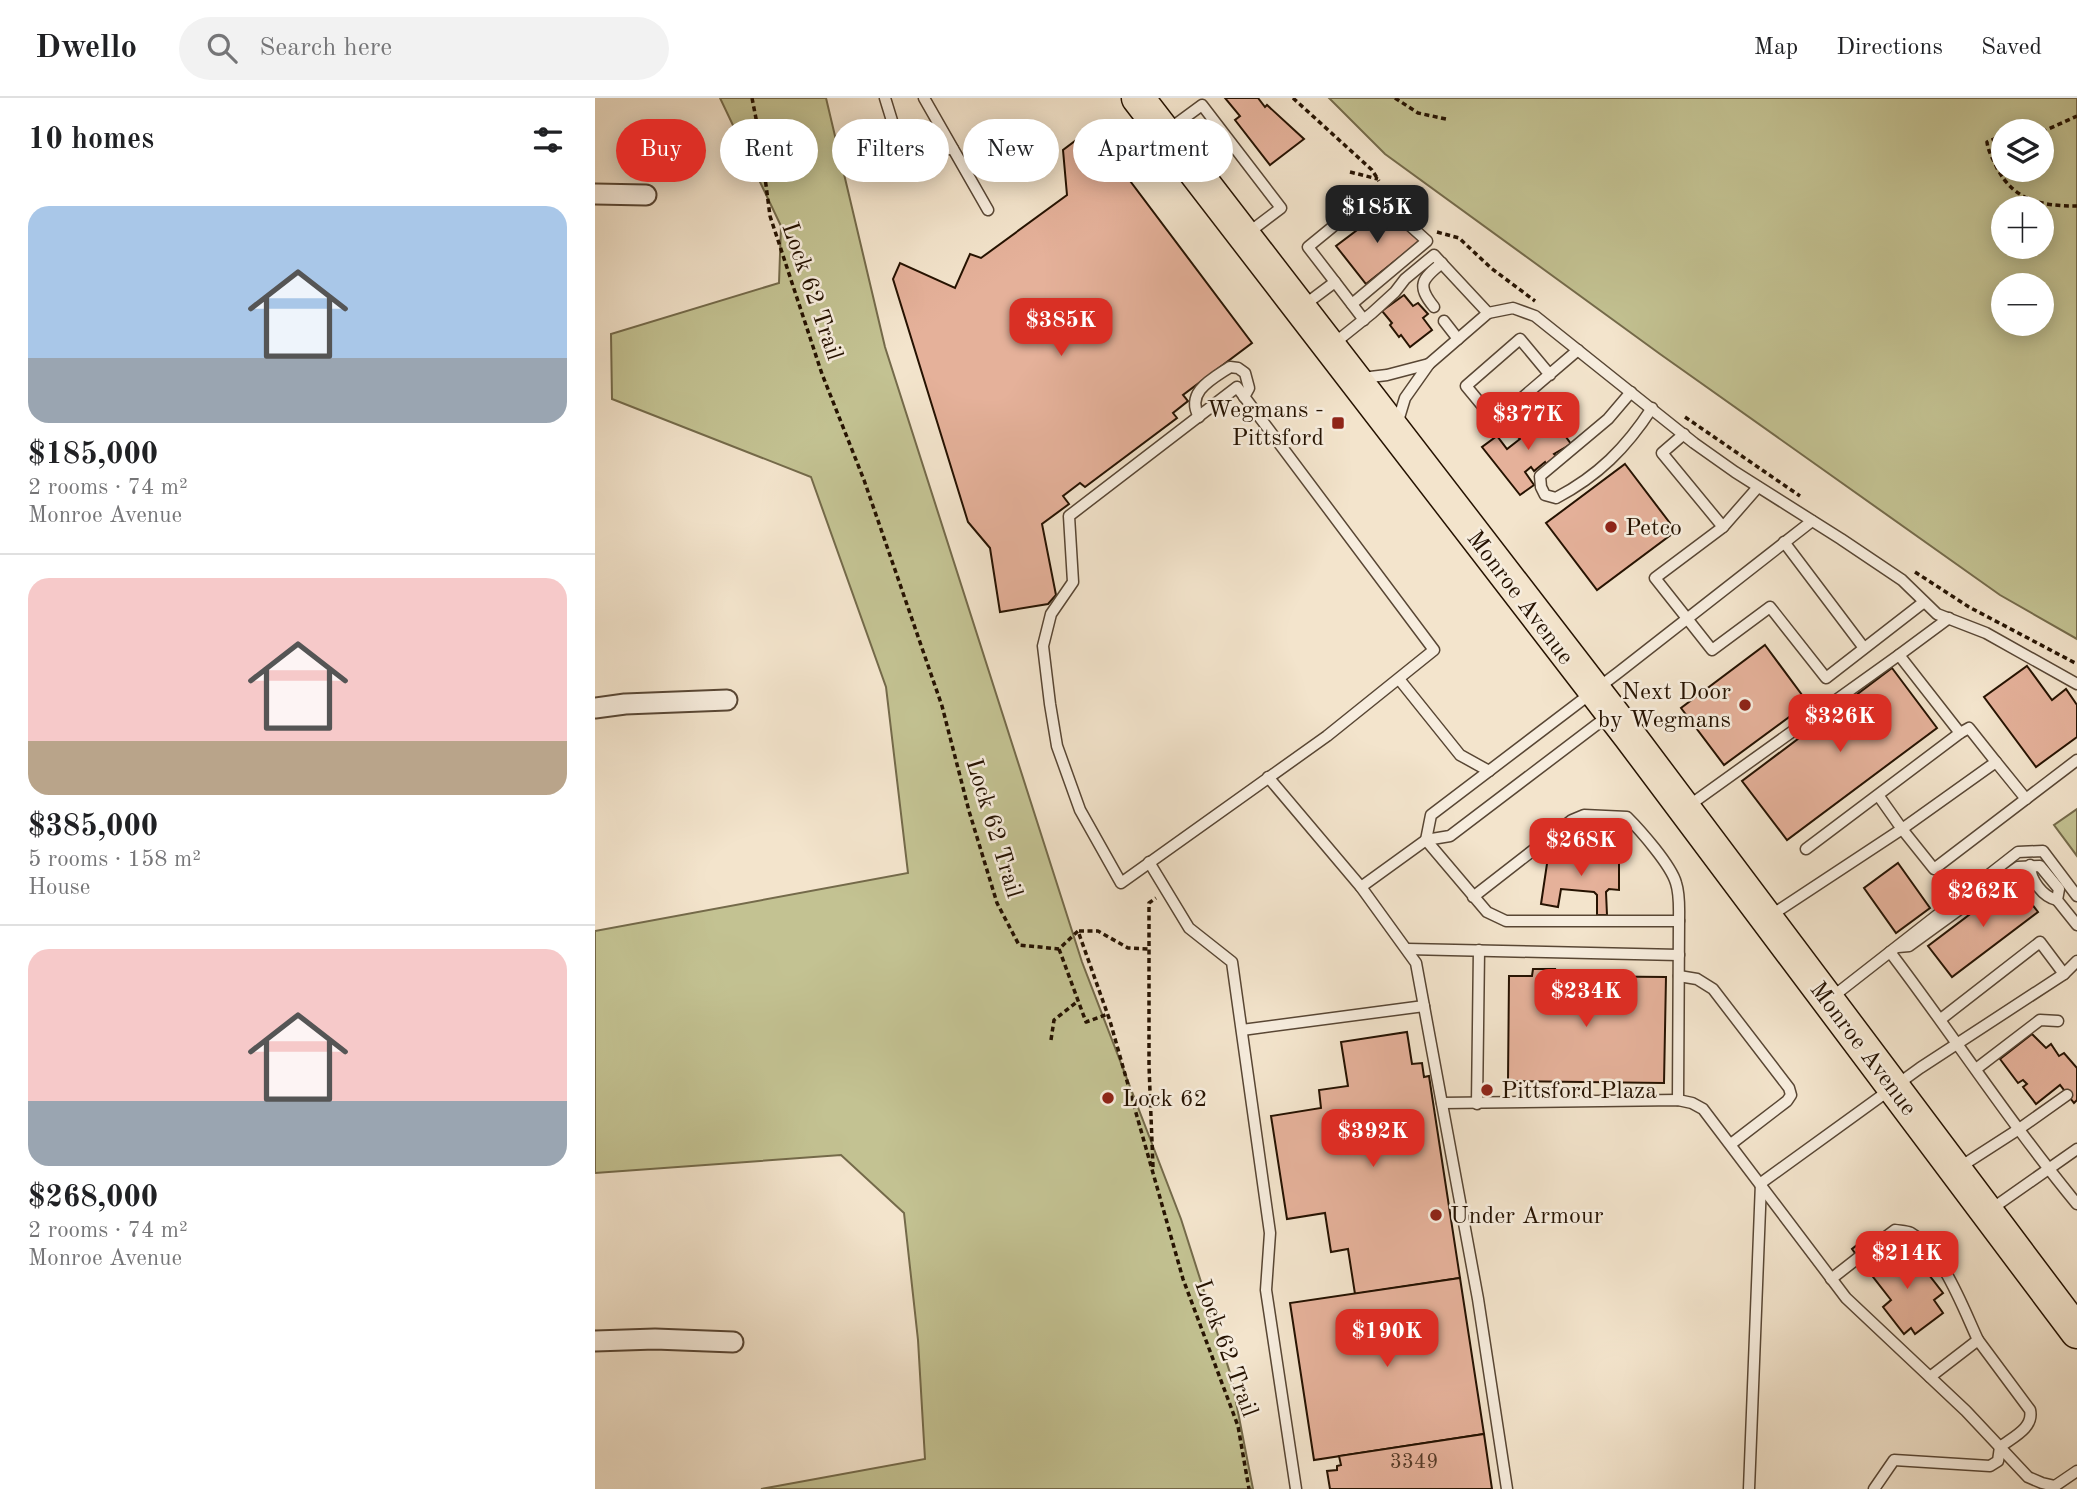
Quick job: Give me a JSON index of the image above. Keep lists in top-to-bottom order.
{
  "streets": {
    "main road": ["Monroe Avenue"],
    "path": ["Lock 62 Trail"]
  },
  "places": {
    "transit": ["Wegmans - Pittsford"],
    "other": [
      "Petco",
      "Next Door by Wegmans",
      "Pittsford Plaza",
      "Lock 62",
      "Under Armour"
    ]
  },
  "house_numbers": ["3349"],
  "page": {
    "header": "Dwello",
    "search": "Search here",
    "nav": ["Map", "Directions", "Saved"],
    "heading": "10 homes",
    "map_buttons": ["+", "−"],
    "chip": [
      "Buy",
      "Rent",
      "Filters",
      "New",
      "Apartment"
    ],
    "list": [
      {
        "name": "$185,000",
        "note": "2 rooms · 74 m² · Monroe Avenue"
      },
      {
        "name": "$385,000",
        "note": "5 rooms · 158 m² · House"
      },
      {
        "name": "$268,000",
        "note": "2 rooms · 74 m² · Monroe Avenue"
      }
    ],
    "price": [
      "$185K",
      "$385K",
      "$377K",
      "$326K",
      "$268K",
      "$262K",
      "$234K",
      "$392K",
      "$214K",
      "$190K"
    ]
  }
}
